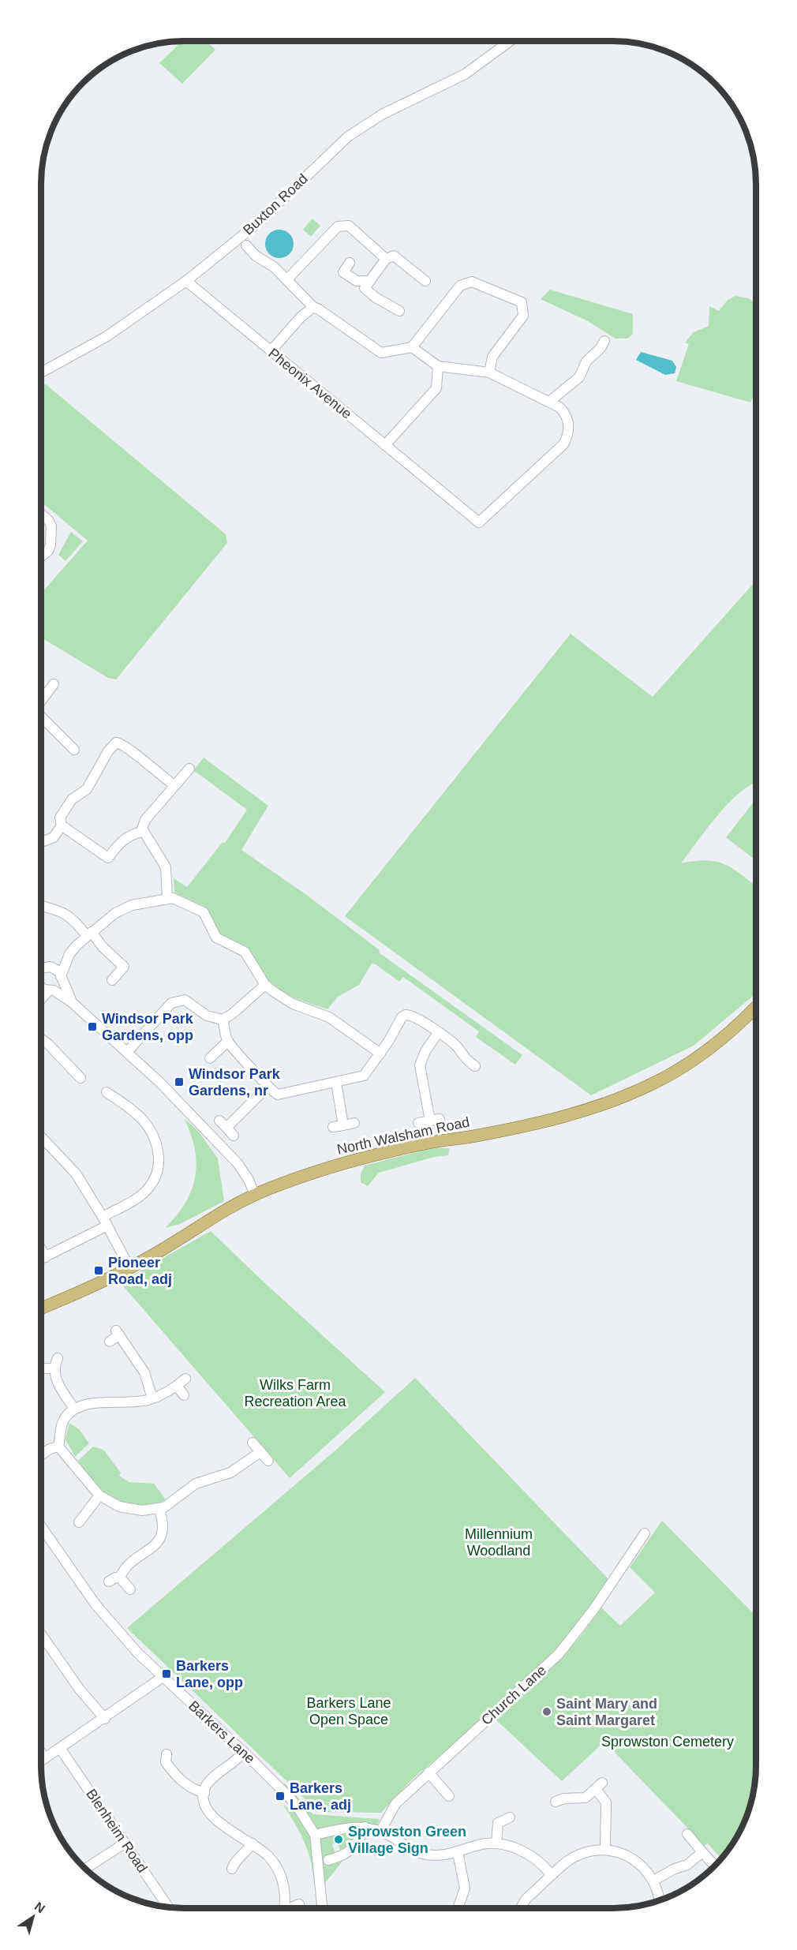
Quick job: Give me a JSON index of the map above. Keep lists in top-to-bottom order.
{
  "streets": {
    "main road": ["North Walsham Road"],
    "street": [
      "Buxton Road",
      "Pheonix Avenue",
      "Church Lane",
      "Barkers Lane",
      "Blenheim Road"
    ]
  },
  "crossings": [
    ["Buxton Road", "Pheonix Avenue"]
  ],
  "parks": [
    "Wilks Farm Recreation Area",
    "Millennium Woodland",
    "Barkers Lane Open Space",
    "Sprowston Cemetery"
  ],
  "places": {
    "transit": [
      "Windsor Park Gardens, opp",
      "Windsor Park Gardens, nr",
      "Pioneer Road, adj",
      "Barkers Lane, opp",
      "Barkers Lane, adj"
    ],
    "other": ["Saint Mary and Saint Margaret", "Sprowston Green Village Sign"]
  },
  "north": "top right"
}
